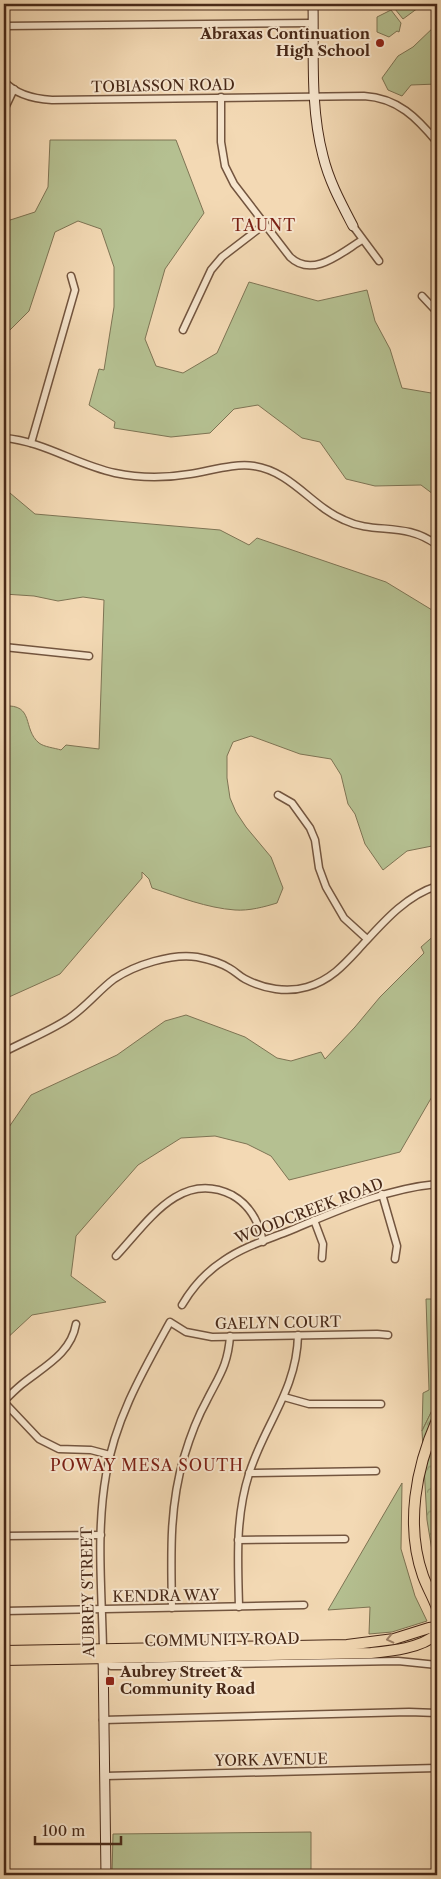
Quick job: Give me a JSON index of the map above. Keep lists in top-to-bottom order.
{
  "streets": {
    "main road": ["COMMUNITY ROAD"],
    "street": [
      "TOBIASSON ROAD",
      "WOODCREEK ROAD",
      "GAELYN COURT",
      "AUBREY STREET",
      "KENDRA WAY",
      "YORK AVENUE"
    ]
  },
  "crossings": [
    ["GAELYN COURT", "AUBREY STREET"],
    ["AUBREY STREET", "KENDRA WAY"],
    ["AUBREY STREET", "COMMUNITY ROAD"],
    ["AUBREY STREET", "YORK AVENUE"]
  ],
  "districts": ["TAUNT", "POWAY MESA SOUTH"],
  "places": {
    "other": ["Abraxas Continuation High School"],
    "transit": ["Aubrey Street & Community Road"]
  },
  "scale_bar": "100 m"
}
